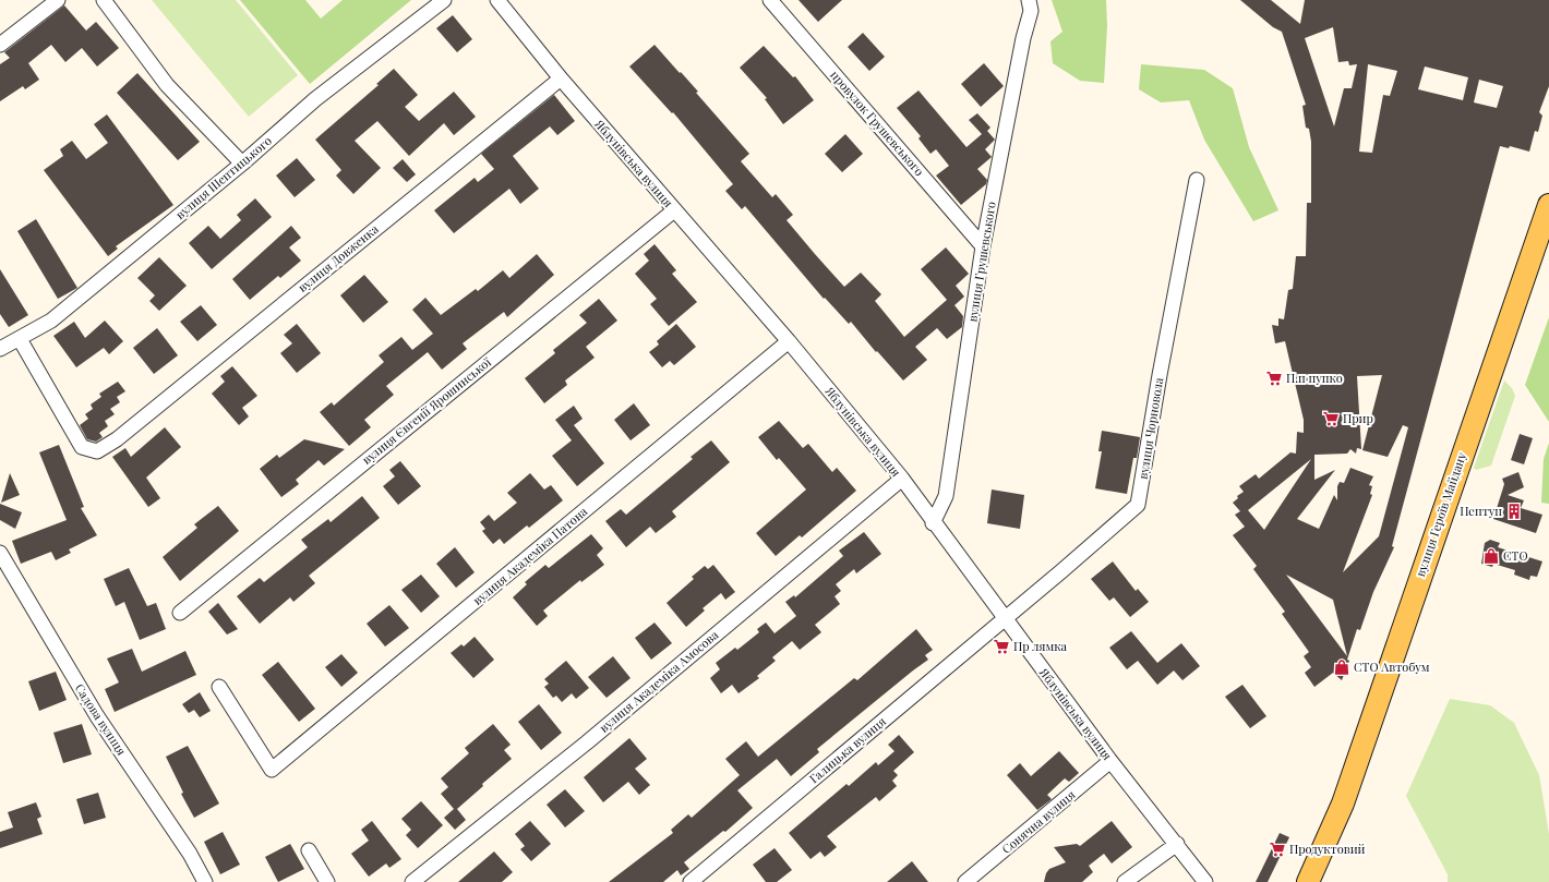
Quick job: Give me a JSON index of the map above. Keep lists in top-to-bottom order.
{
  "streets": {
    "main road": ["вулиця Героїв Майдану"],
    "street": [
      "провулок Грушевського",
      "Яблунівська вулиця",
      "вулиця Шептицького",
      "вулиця Довженка",
      "вулиця Грушевського",
      "вулиця Євгенії Ярошинської",
      "вулиця Чорновола",
      "вулиця Академіка Патона",
      "вулиця Академіка Амосова",
      "Садова вулиця",
      "Галицька вулиця",
      "Сонячна вулиця"
    ]
  },
  "crossings": [
    ["провулок Грушевського", "вулиця Грушевського"],
    ["Яблунівська вулиця", "вулиця Довженка"],
    ["Яблунівська вулиця", "вулиця Грушевського"],
    ["Яблунівська вулиця", "вулиця Євгенії Ярошинської"],
    ["Яблунівська вулиця", "вулиця Чорновола"],
    ["Яблунівська вулиця", "вулиця Академіка Патона"],
    ["Яблунівська вулиця", "вулиця Академіка Амосова"],
    ["Яблунівська вулиця", "Галицька вулиця"],
    ["Яблунівська вулиця", "Сонячна вулиця"],
    ["вулиця Шептицького", "вулиця Довженка"],
    ["вулиця Чорновола", "Галицька вулиця"]
  ],
  "places": {
    "supermarket": [
      "П.п пупко",
      "Прир",
      "Пр лямка",
      "Продуктовий"
    ],
    "building": ["Нептун"],
    "shop": ["СТО", "СТО Автобум"]
  }
}
